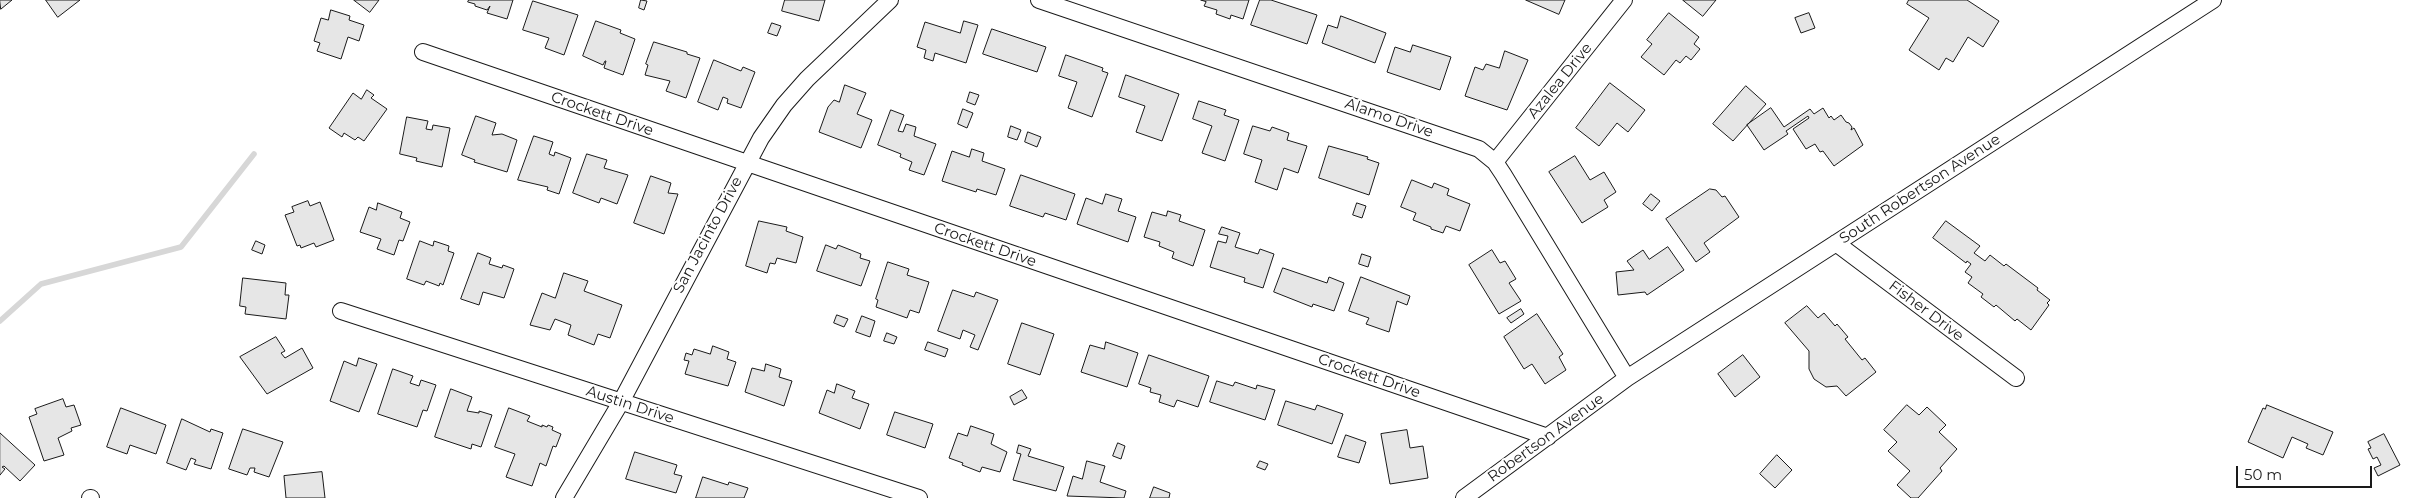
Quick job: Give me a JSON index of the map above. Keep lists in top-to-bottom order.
{
  "streets": {
    "street": [
      "Azalea Drive",
      "Crockett Drive",
      "Alamo Drive",
      "South Robertson Avenue",
      "San Jacinto Drive",
      "Fisher Drive",
      "Austin Drive",
      "Robertson Avenue"
    ]
  },
  "crossings": [
    ["Azalea Drive", "Alamo Drive"],
    ["Crockett Drive", "San Jacinto Drive"],
    ["Crockett Drive", "Robertson Avenue"],
    ["Alamo Drive", "South Robertson Avenue"],
    ["Alamo Drive", "Robertson Avenue"],
    ["South Robertson Avenue", "Fisher Drive"],
    ["South Robertson Avenue", "Robertson Avenue"],
    ["San Jacinto Drive", "Austin Drive"]
  ],
  "scale_bar": "50 m"
}
